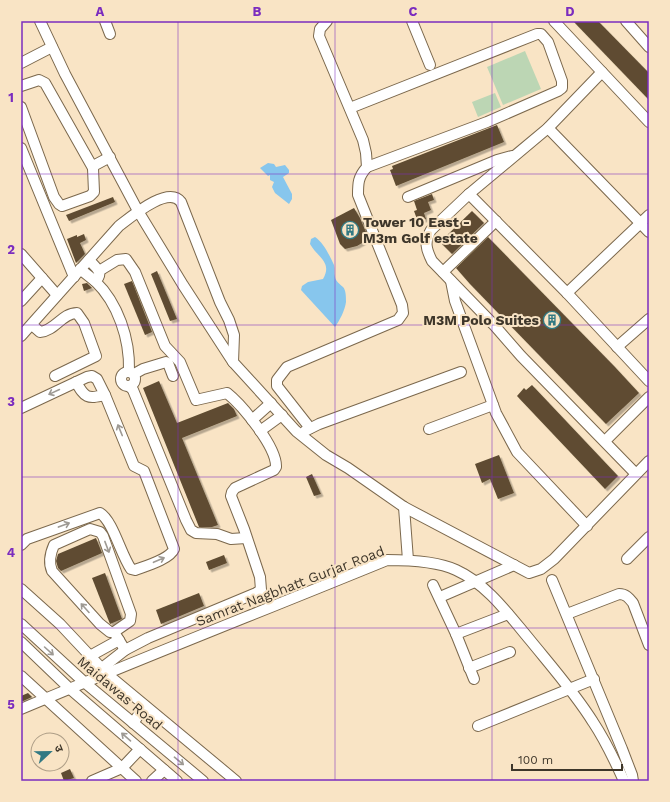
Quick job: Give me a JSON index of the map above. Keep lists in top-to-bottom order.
{
  "streets": {
    "street": ["Samrat Nagbhatt Gurjar Road", "Maidawas Road"]
  },
  "crossings": [
    ["Samrat Nagbhatt Gurjar Road", "Maidawas Road"]
  ],
  "places": {
    "building": ["Tower 10 East - M3m Golf estate", "M3M Polo Suites"]
  },
  "scale_bar": "100 m",
  "north": "right",
  "grid": {
    "columns": [
      "A",
      "B",
      "C",
      "D"
    ],
    "rows": [
      "1",
      "2",
      "3",
      "4",
      "5"
    ]
  }
}
